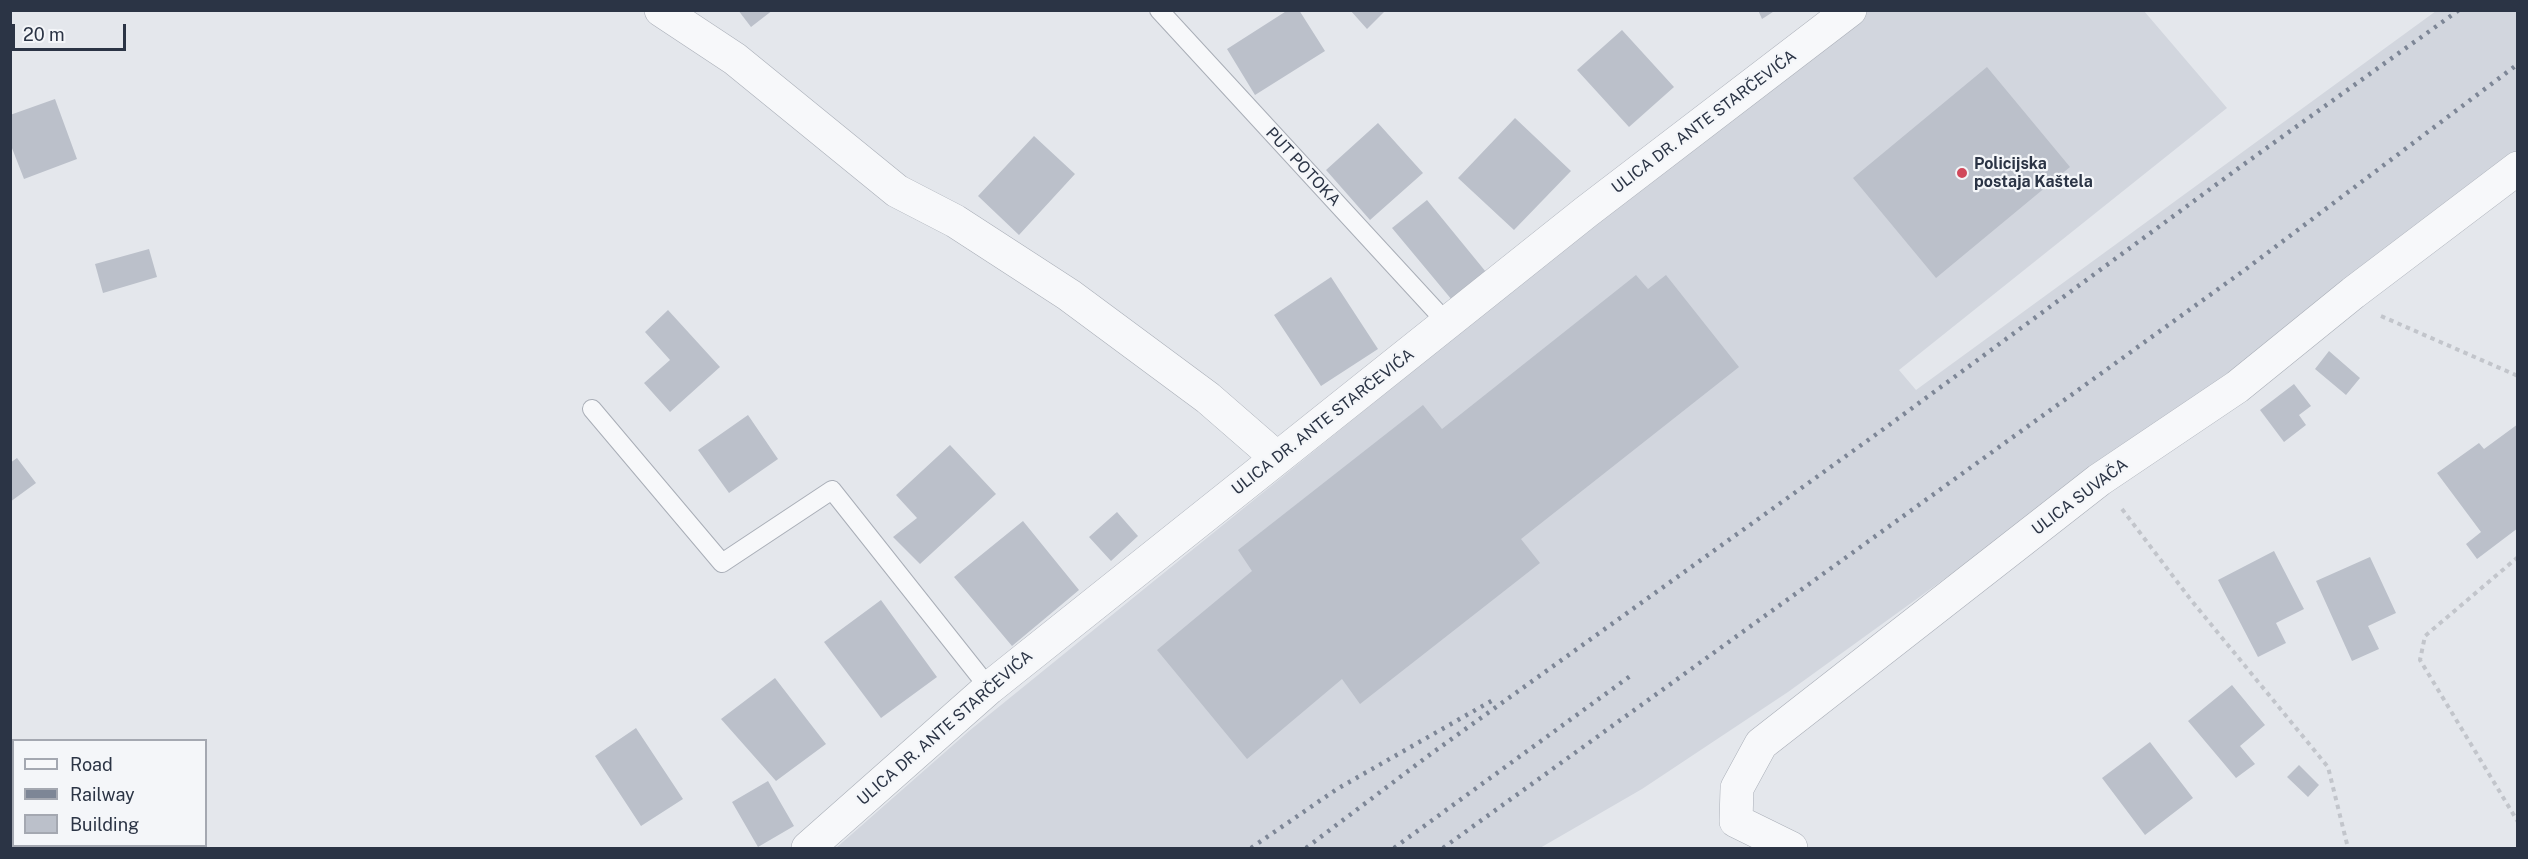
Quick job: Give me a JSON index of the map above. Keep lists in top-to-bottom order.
{
  "streets": {
    "street": ["ULICA DR. ANTE STARČEVIĆA", "ULICA SUVAČA"],
    "lane": ["PUT POTOKA"]
  },
  "crossings": [
    ["ULICA DR. ANTE STARČEVIĆA", "PUT POTOKA"]
  ],
  "places": ["Policijska postaja Kaštela"],
  "legend": ["Road", "Railway", "Building"],
  "scale_bar": "20 m"
}
